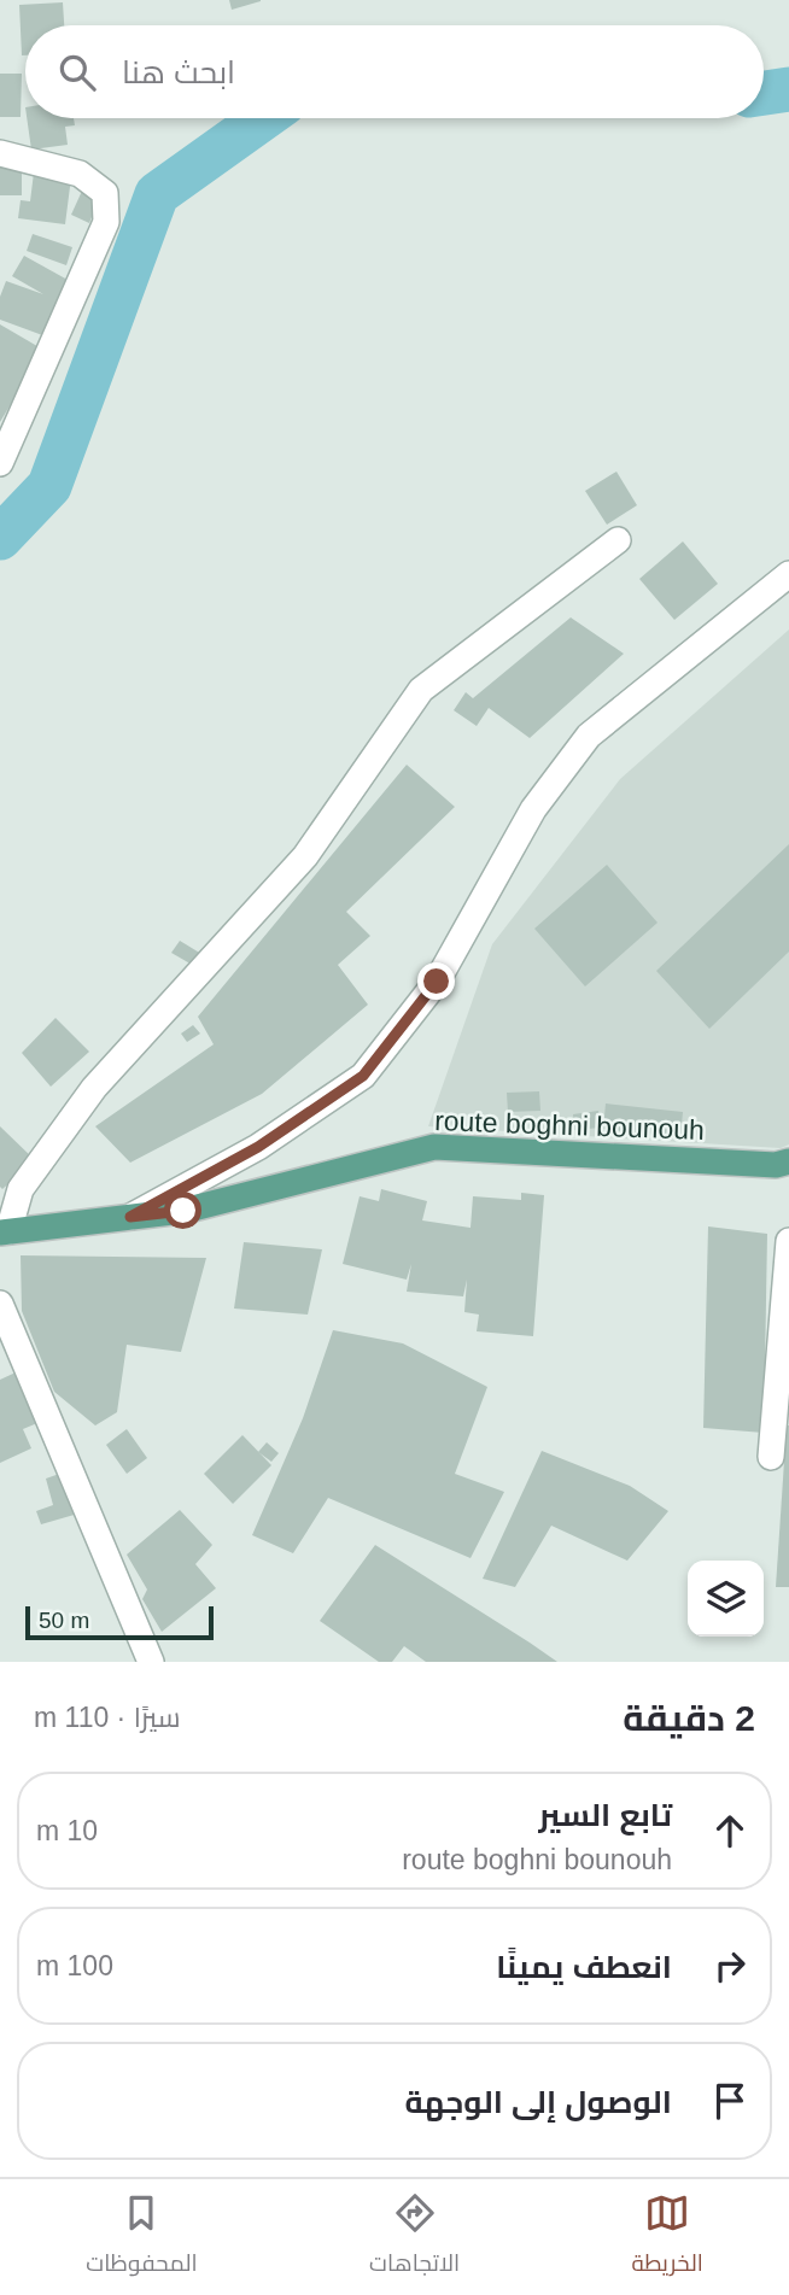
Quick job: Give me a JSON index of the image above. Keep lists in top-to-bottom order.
{
  "streets": {
    "main road": ["route boghni bounouh"]
  },
  "scale_bar": "50 m",
  "page": {
    "search": "ابحث هنا",
    "scale": "50 m",
    "heading": ["2 دقيقة", "سيرًا · 110 m"],
    "list": [
      ["تابع السير", "route boghni bounouh", "10 m"],
      ["انعطف يمينًا", "100 m"],
      "الوصول إلى الوجهة"
    ],
    "nav": ["الخريطة", "الاتجاهات", "المحفوظات"]
  }
}
